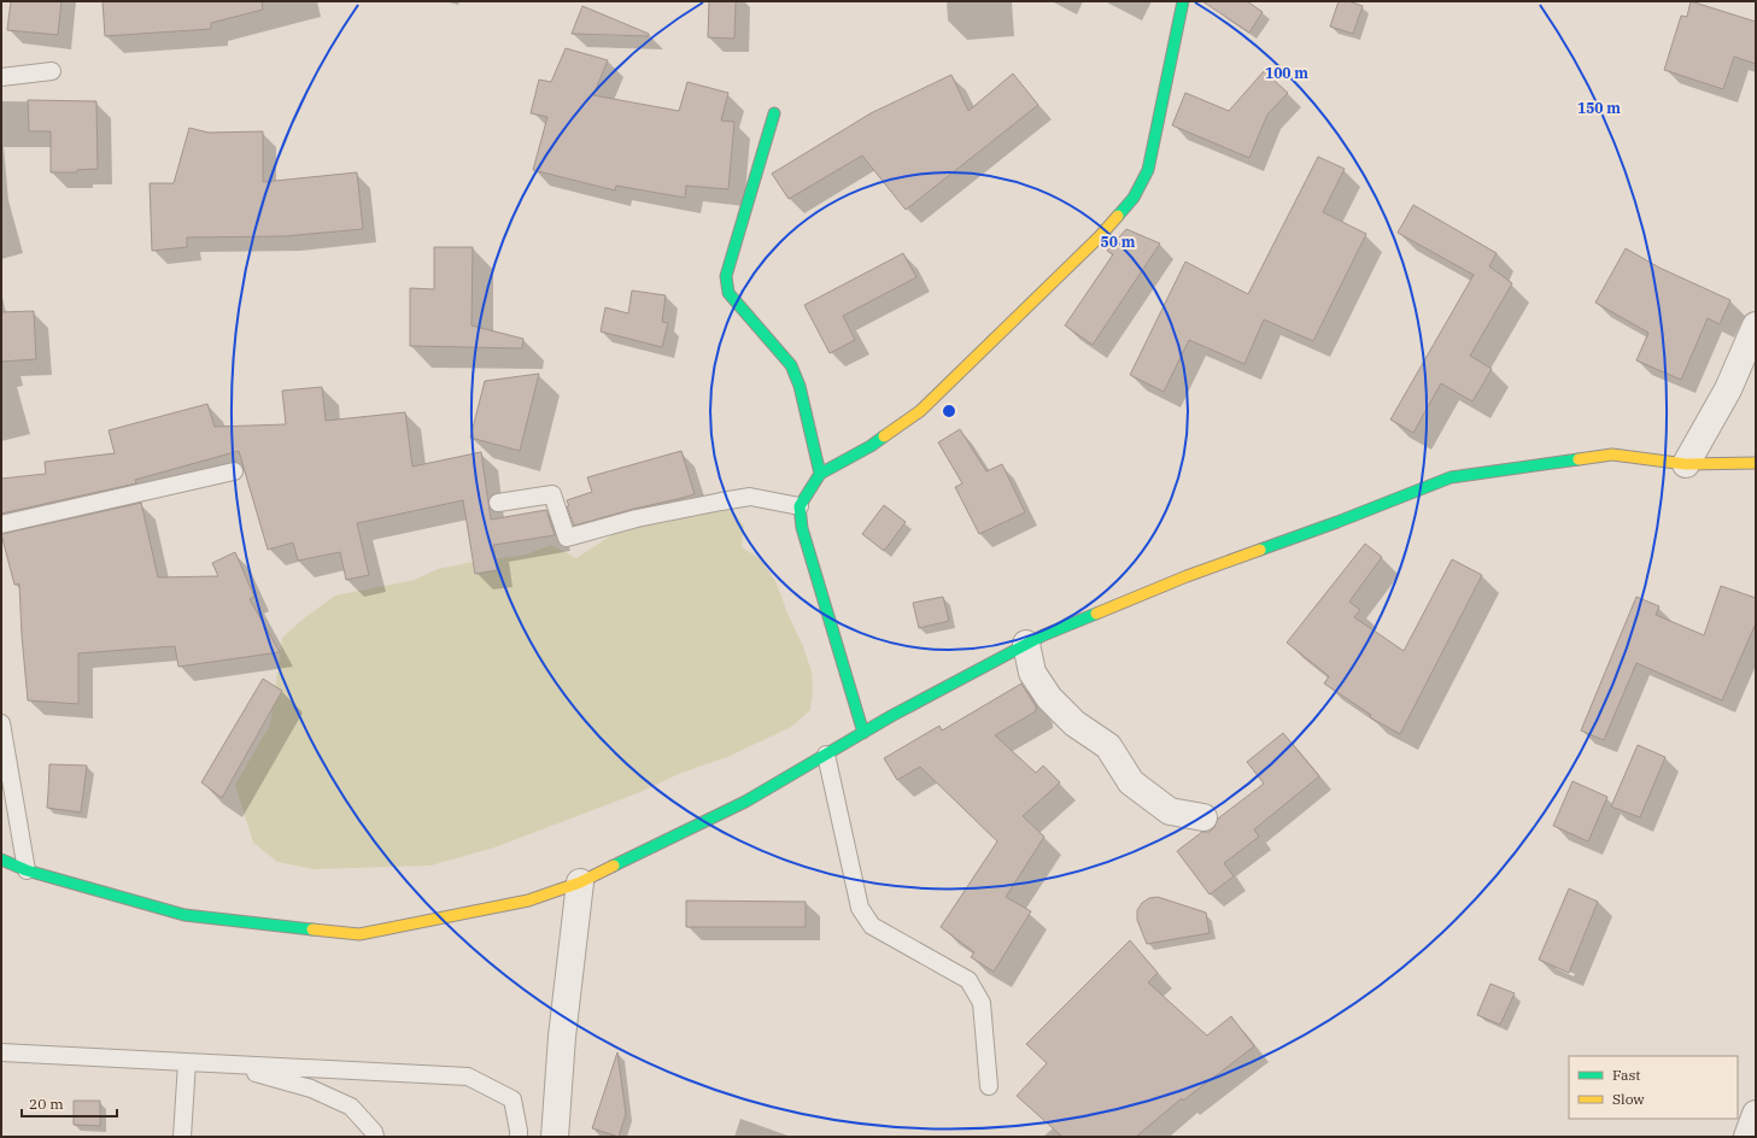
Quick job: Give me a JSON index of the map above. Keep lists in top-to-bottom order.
{
  "legend": ["Fast", "Slow"],
  "scale_bar": "20 m",
  "rings": ["100 m", "150 m", "50 m"]
}
